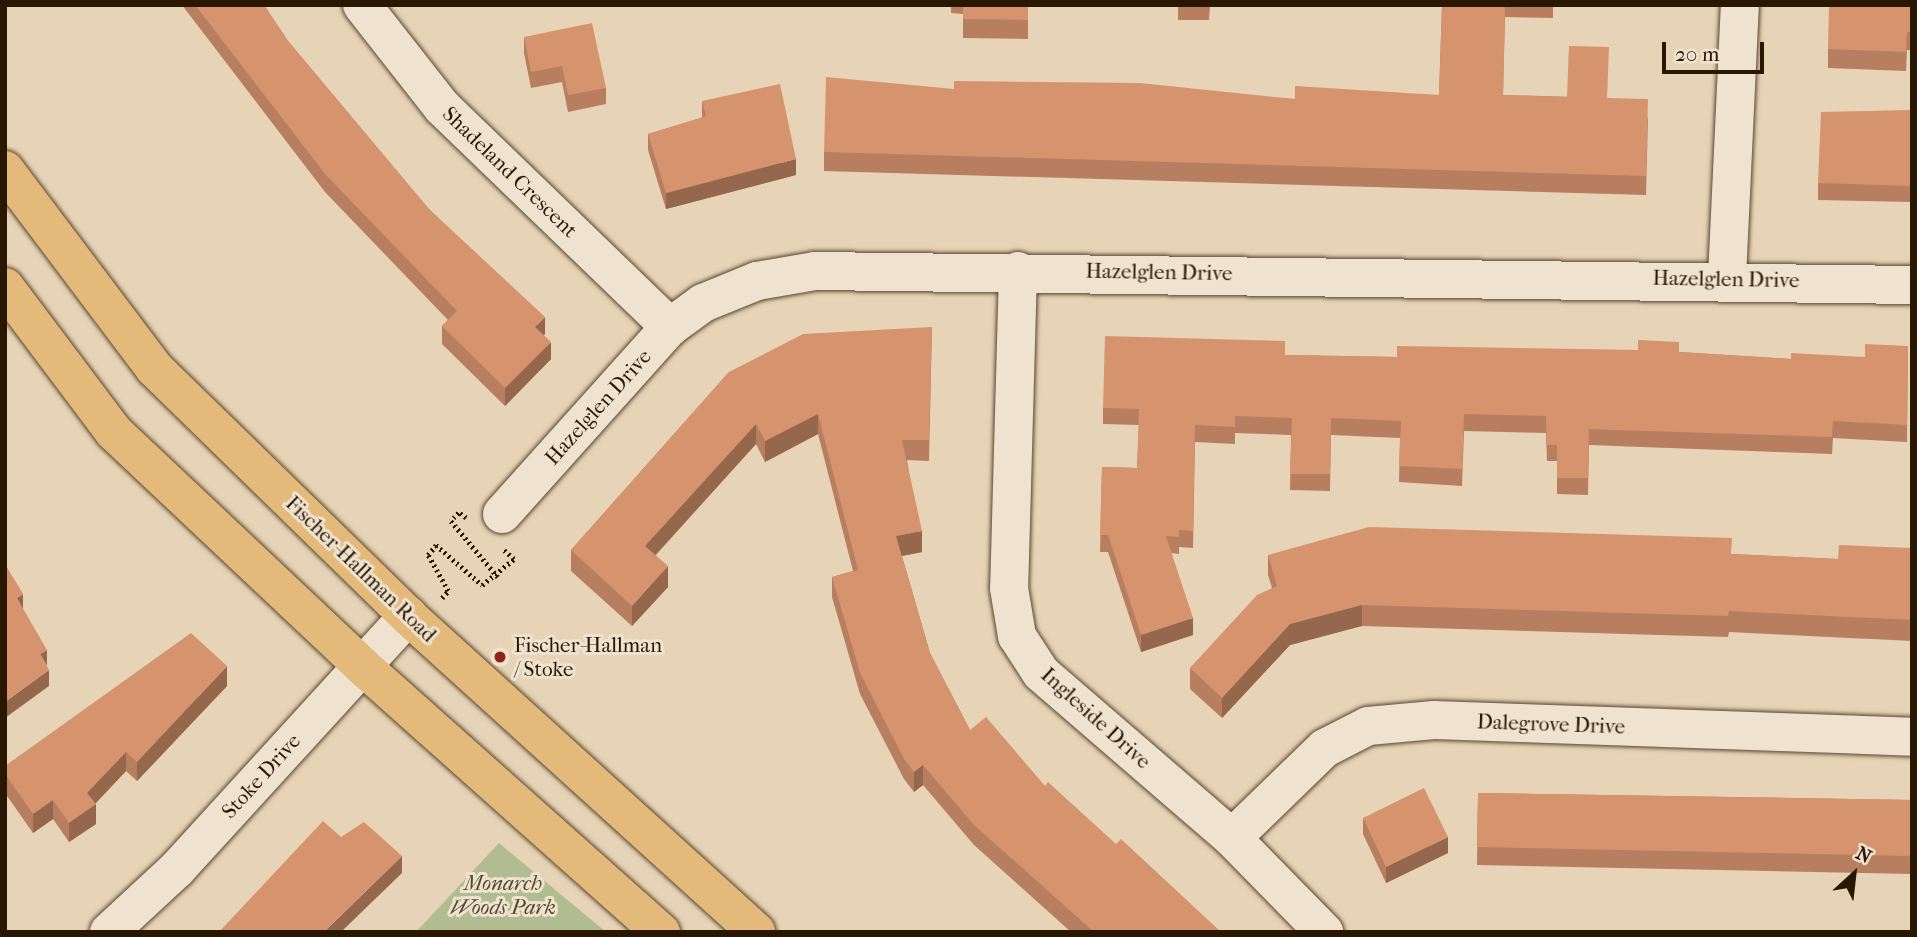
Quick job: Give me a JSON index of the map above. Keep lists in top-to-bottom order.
{
  "streets": {
    "main road": ["Fischer-Hallman Road"],
    "street": [
      "Shadeland Crescent",
      "Hazelglen Drive",
      "Ingleside Drive",
      "Dalegrove Drive",
      "Stoke Drive"
    ]
  },
  "crossings": [
    ["Shadeland Crescent", "Hazelglen Drive"],
    ["Hazelglen Drive", "Ingleside Drive"],
    ["Fischer-Hallman Road", "Stoke Drive"],
    ["Ingleside Drive", "Dalegrove Drive"]
  ],
  "parks": ["Monarch Woods Park"],
  "places": ["Fischer-Hallman / Stoke"],
  "scale_bar": "20 m",
  "north": "top right"
}
